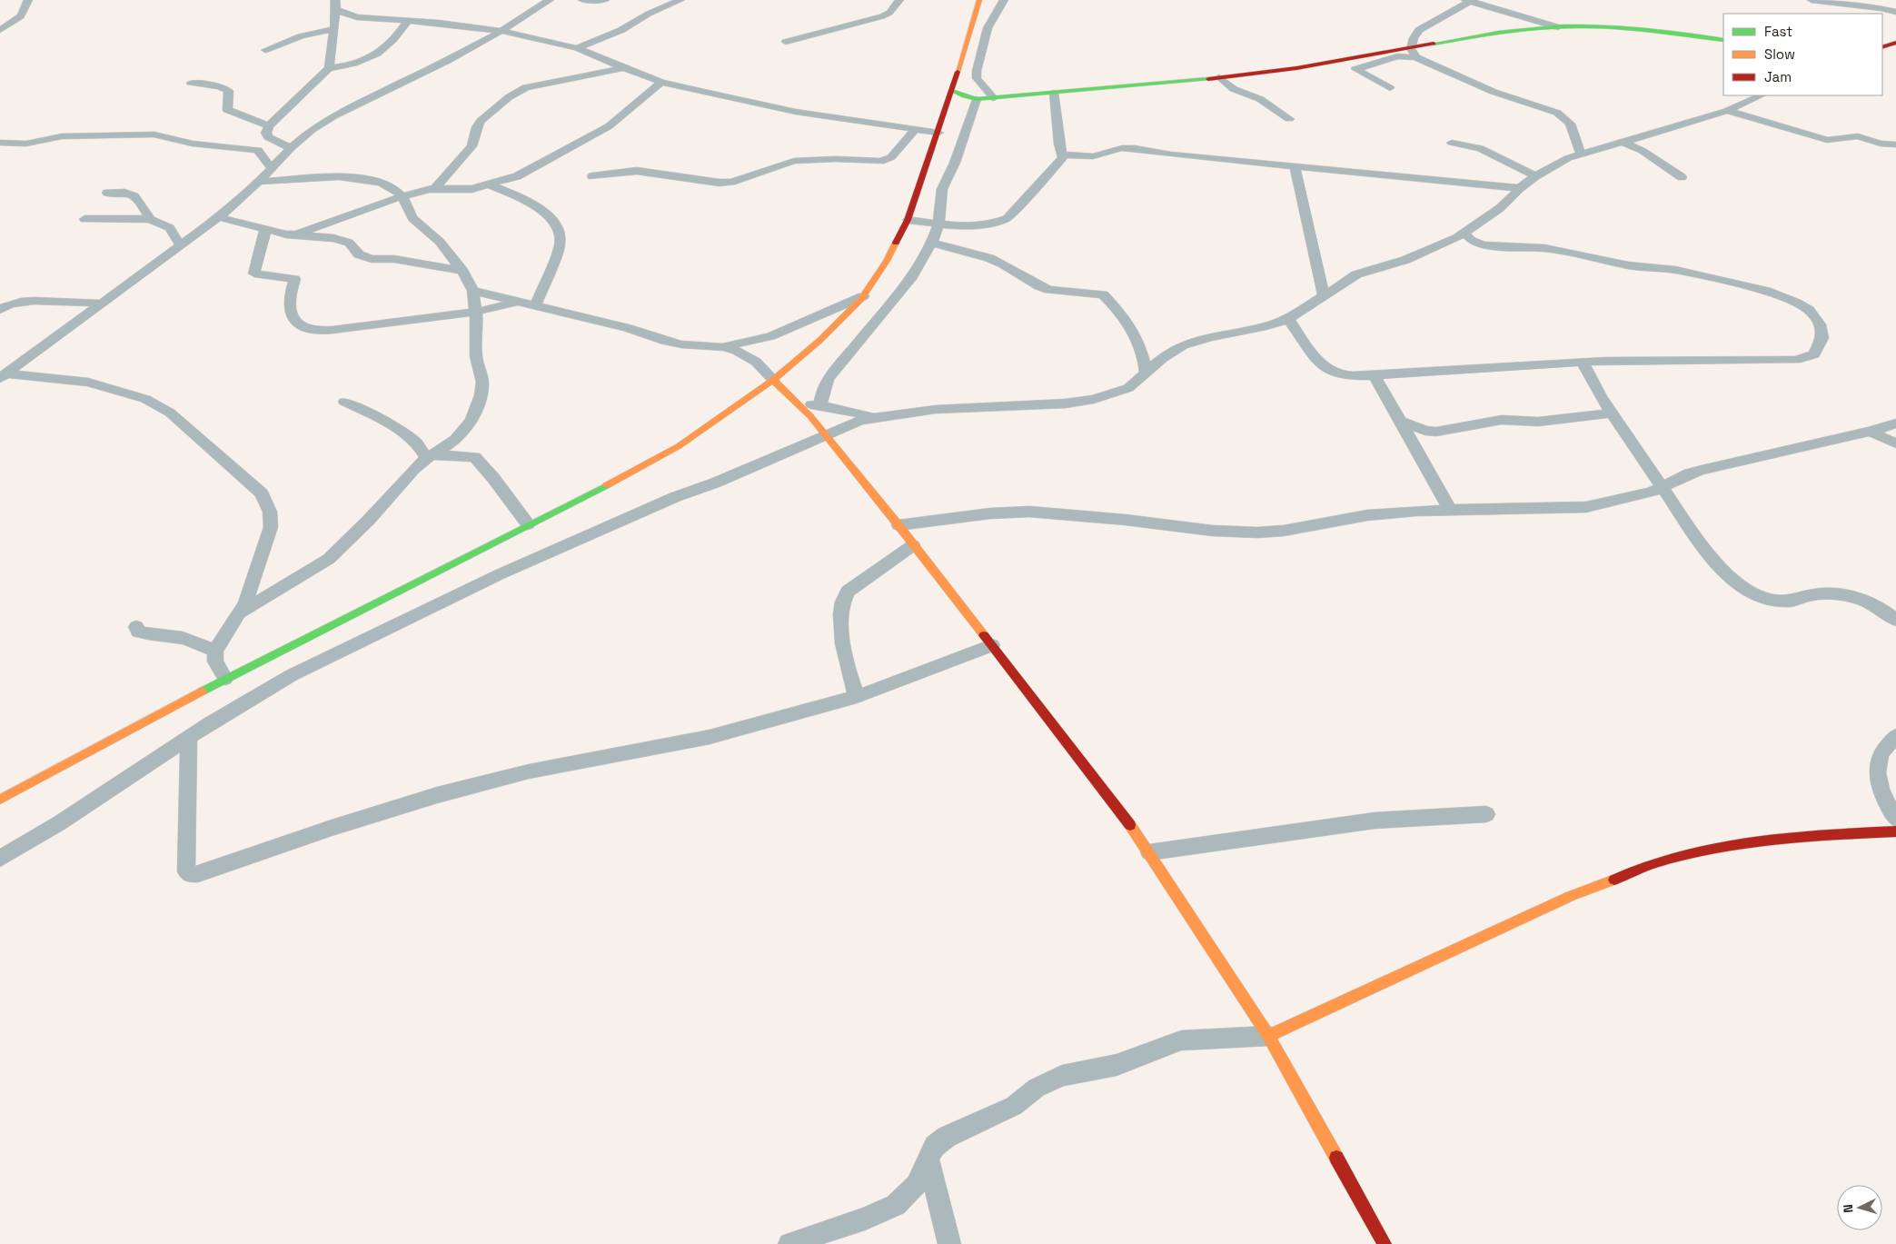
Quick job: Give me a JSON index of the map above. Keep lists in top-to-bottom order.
{
  "legend": ["Fast", "Slow", "Jam"],
  "north": "left"
}
